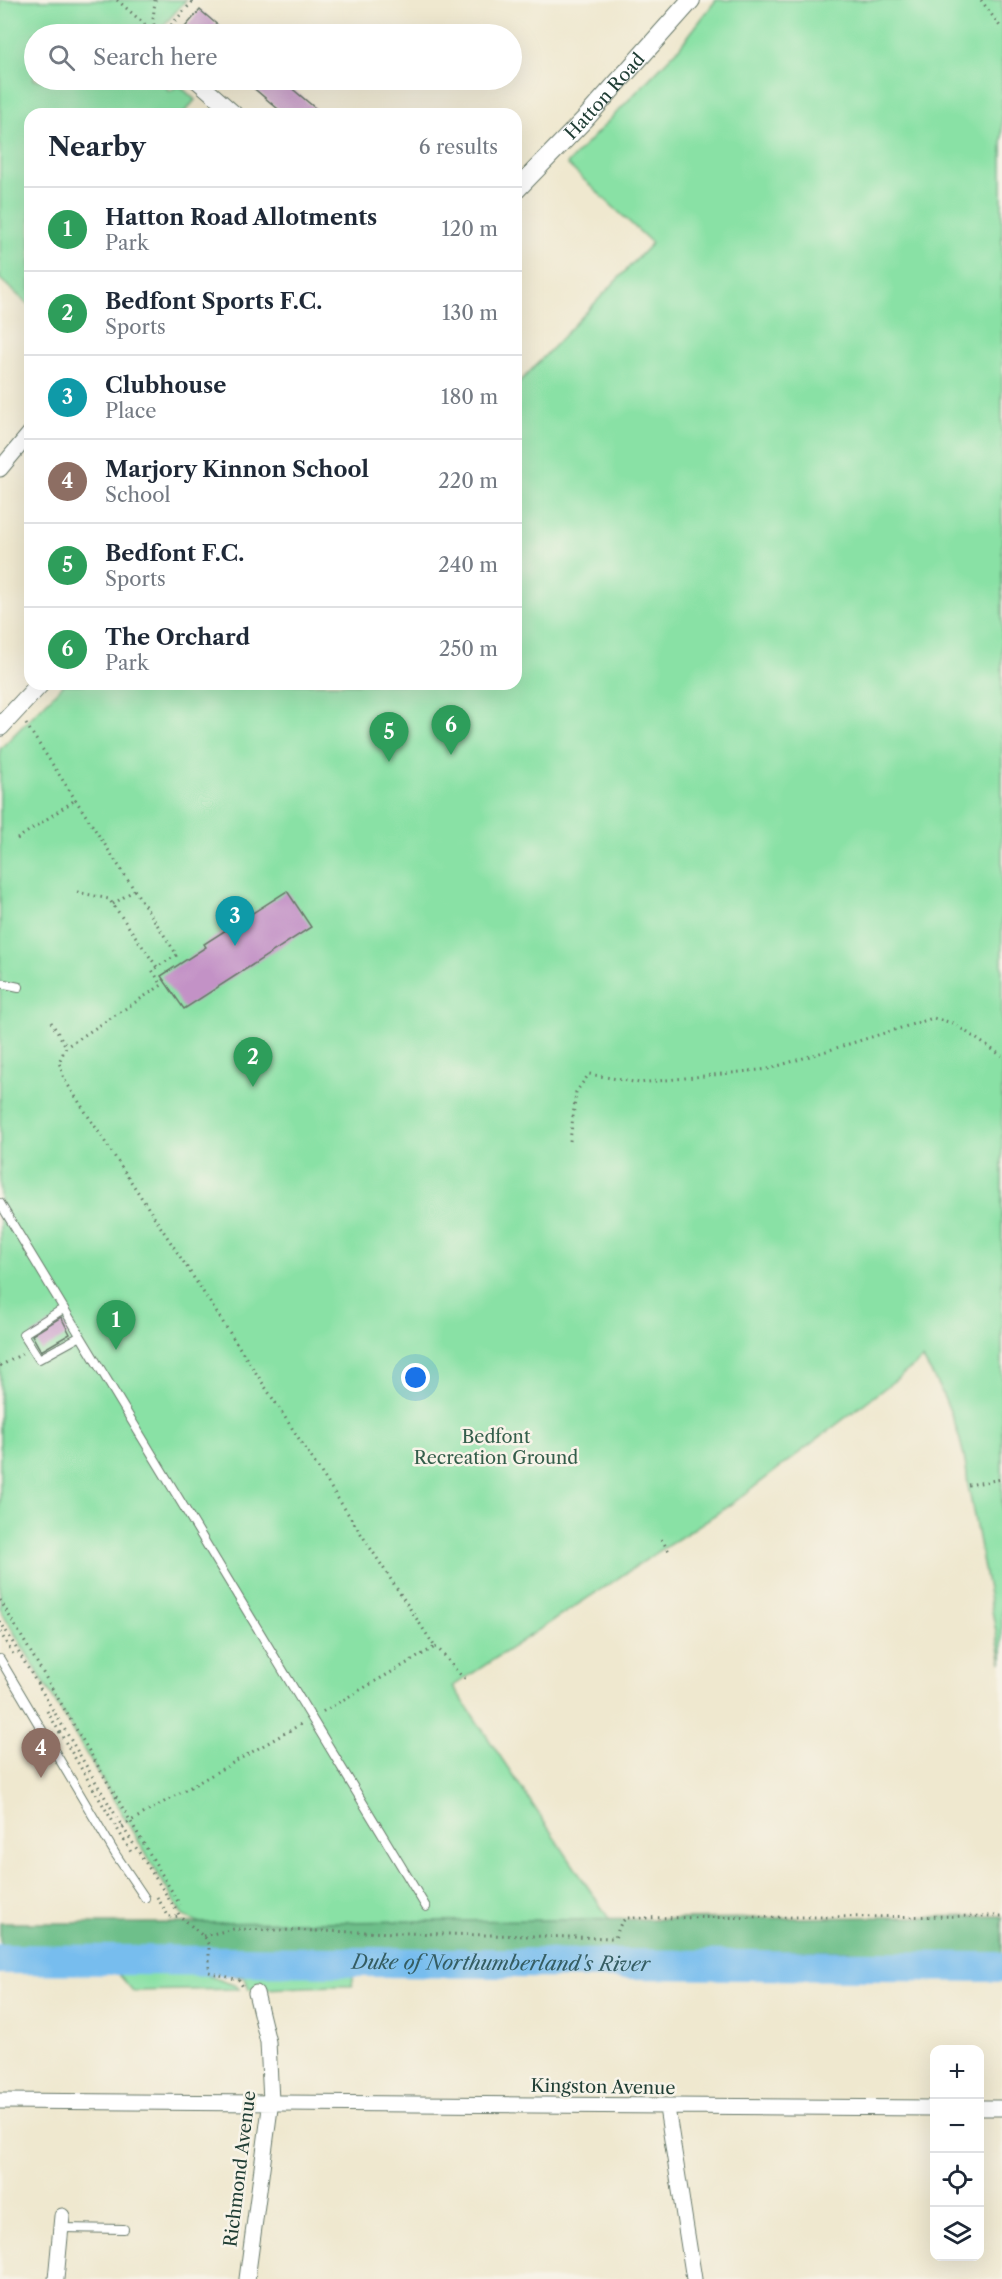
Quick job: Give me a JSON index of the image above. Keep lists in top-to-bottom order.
{
  "streets": {
    "street": ["Hatton Road", "Kingston Avenue", "Richmond Avenue"]
  },
  "crossings": [
    ["Kingston Avenue", "Richmond Avenue"]
  ],
  "water": ["Duke of Northumberland's River"],
  "parks": ["Bedfont Recreation Ground"],
  "page": {
    "search": "Search here",
    "heading": ["Nearby", "6 results"],
    "list": [
      {
        "mark": "1",
        "name": "Hatton Road Allotments",
        "note": "Park",
        "value": "120 m"
      },
      {
        "mark": "2",
        "name": "Bedfont Sports F.C.",
        "note": "Sports",
        "value": "130 m"
      },
      {
        "mark": "3",
        "name": "Clubhouse",
        "note": "Place",
        "value": "180 m"
      },
      {
        "mark": "4",
        "name": "Marjory Kinnon School",
        "note": "School",
        "value": "220 m"
      },
      {
        "mark": "5",
        "name": "Bedfont F.C.",
        "note": "Sports",
        "value": "240 m"
      },
      {
        "mark": "6",
        "name": "The Orchard",
        "note": "Park",
        "value": "250 m"
      }
    ],
    "pins": [
      "6",
      "5",
      "3",
      "2",
      "1",
      "4"
    ],
    "map_buttons": ["+", "−"]
  }
}
